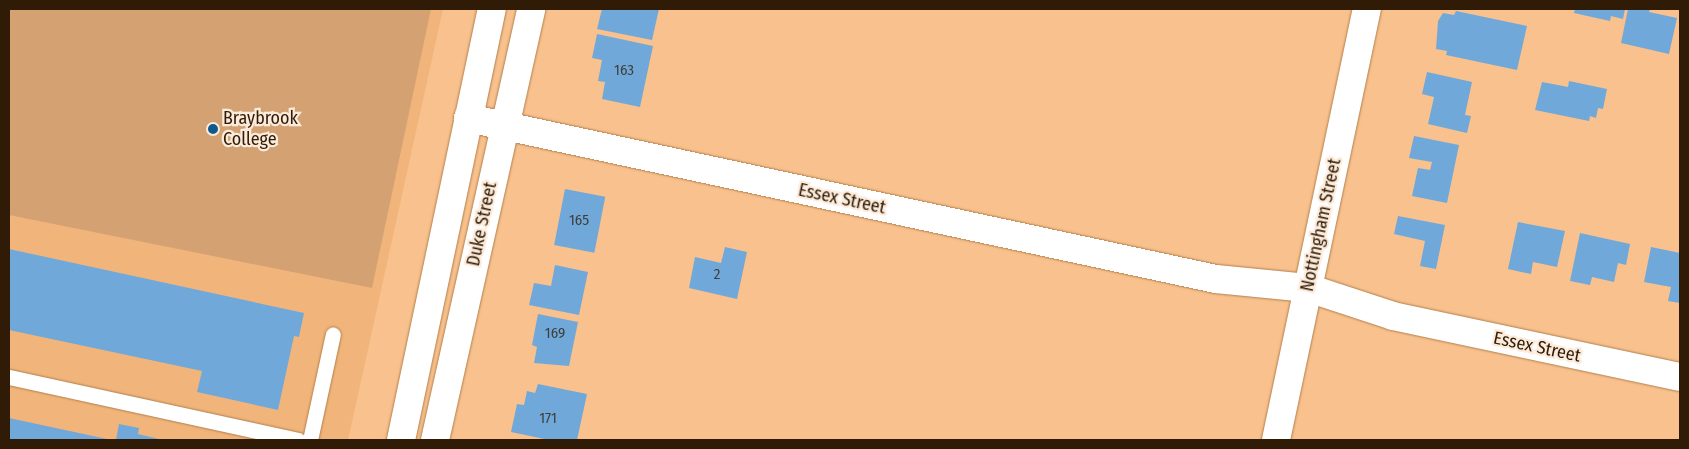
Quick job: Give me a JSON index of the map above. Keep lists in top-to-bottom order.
{
  "streets": {
    "street": ["Essex Street", "Duke Street", "Nottingham Street"]
  },
  "crossings": [
    ["Essex Street", "Duke Street"],
    ["Essex Street", "Nottingham Street"]
  ],
  "places": ["Braybrook College"],
  "house_numbers": [
    "163",
    "165",
    "2",
    "169",
    "171"
  ]
}
